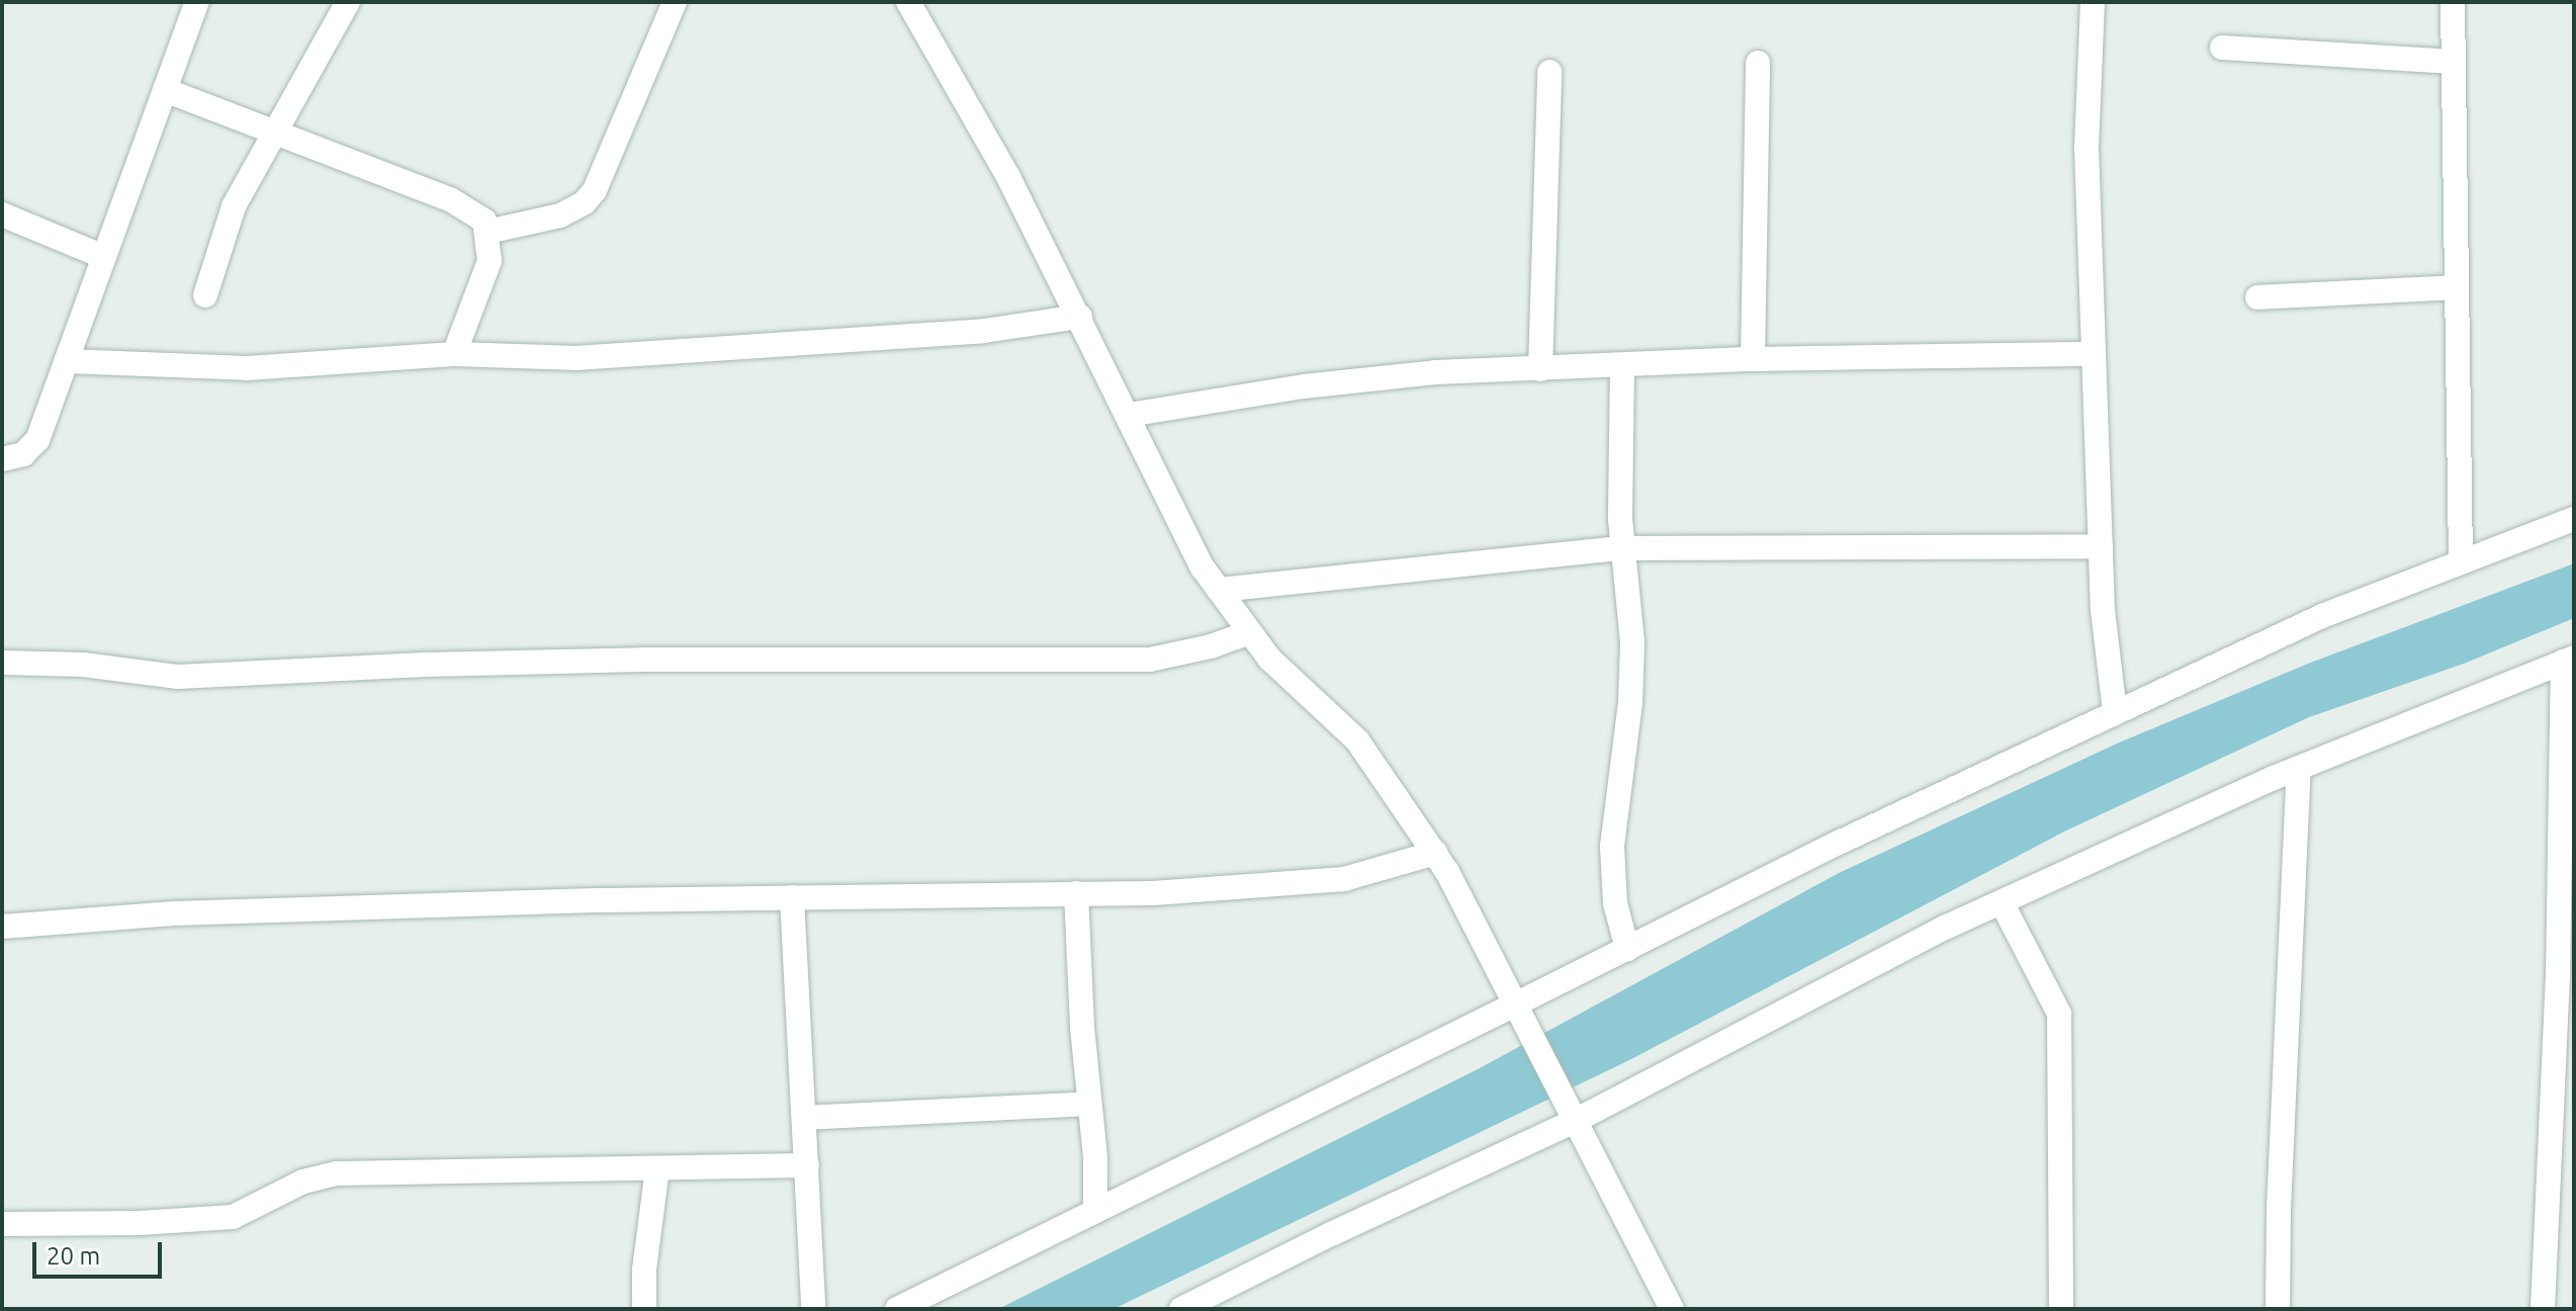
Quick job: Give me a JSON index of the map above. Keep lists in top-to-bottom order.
{
  "scale_bar": "20 m"
}
